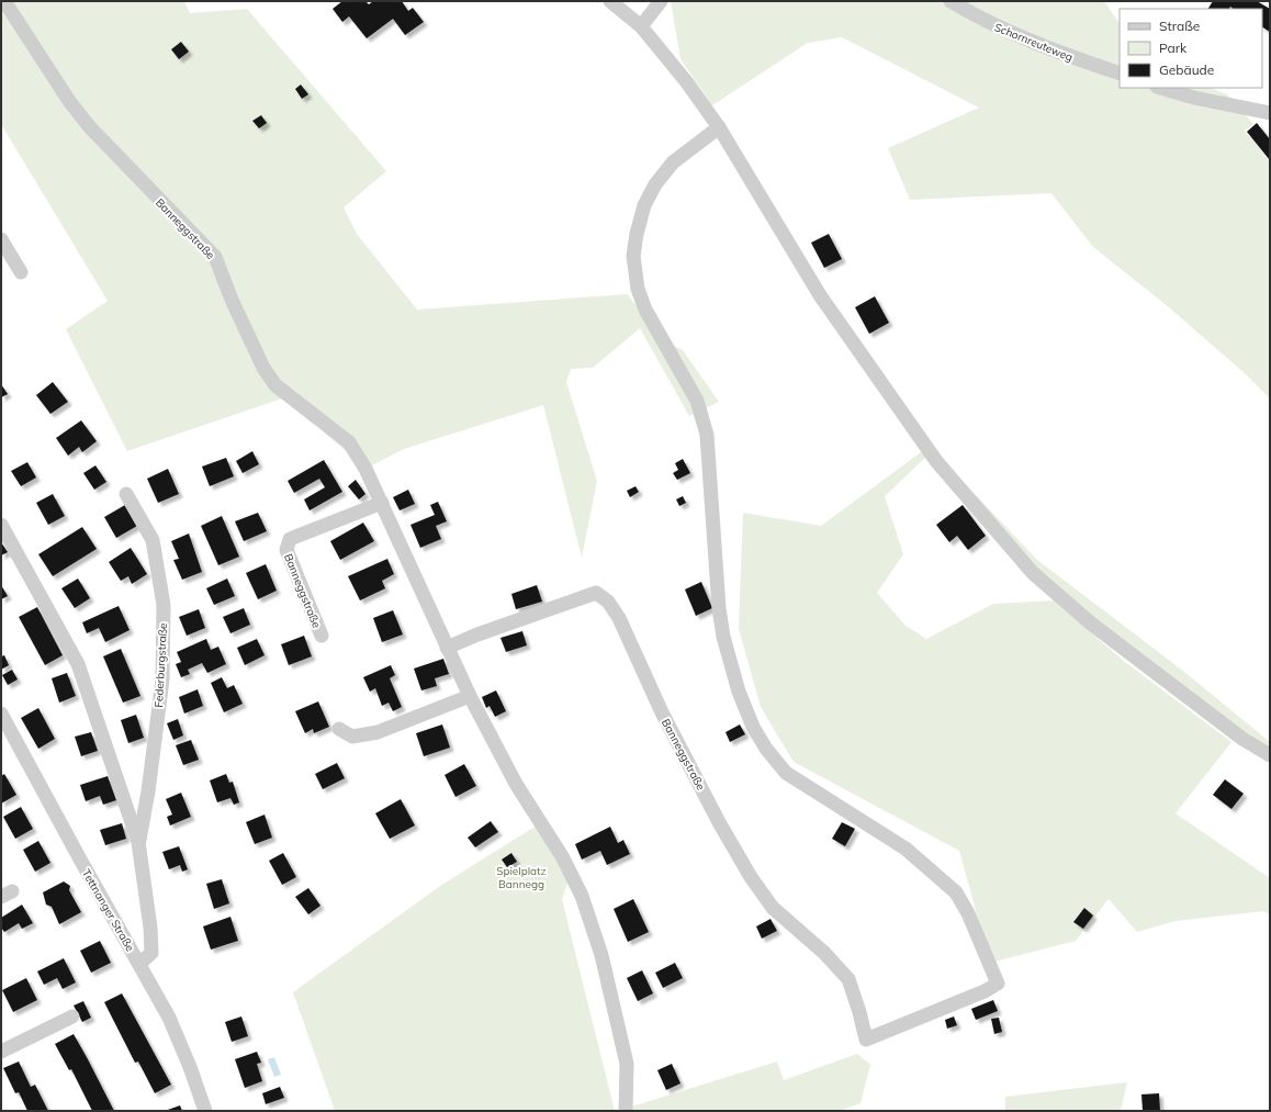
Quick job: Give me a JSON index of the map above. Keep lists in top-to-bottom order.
{
  "streets": {
    "street": [
      "Schornreuteweg",
      "Banneggstraße",
      "Federburgstraße",
      "Tettnanger Straße"
    ]
  },
  "crossings": [
    ["Federburgstraße", "Tettnanger Straße"]
  ],
  "parks": ["Spielplatz Bannegg"],
  "legend": ["Straße", "Park", "Gebäude"]
}
